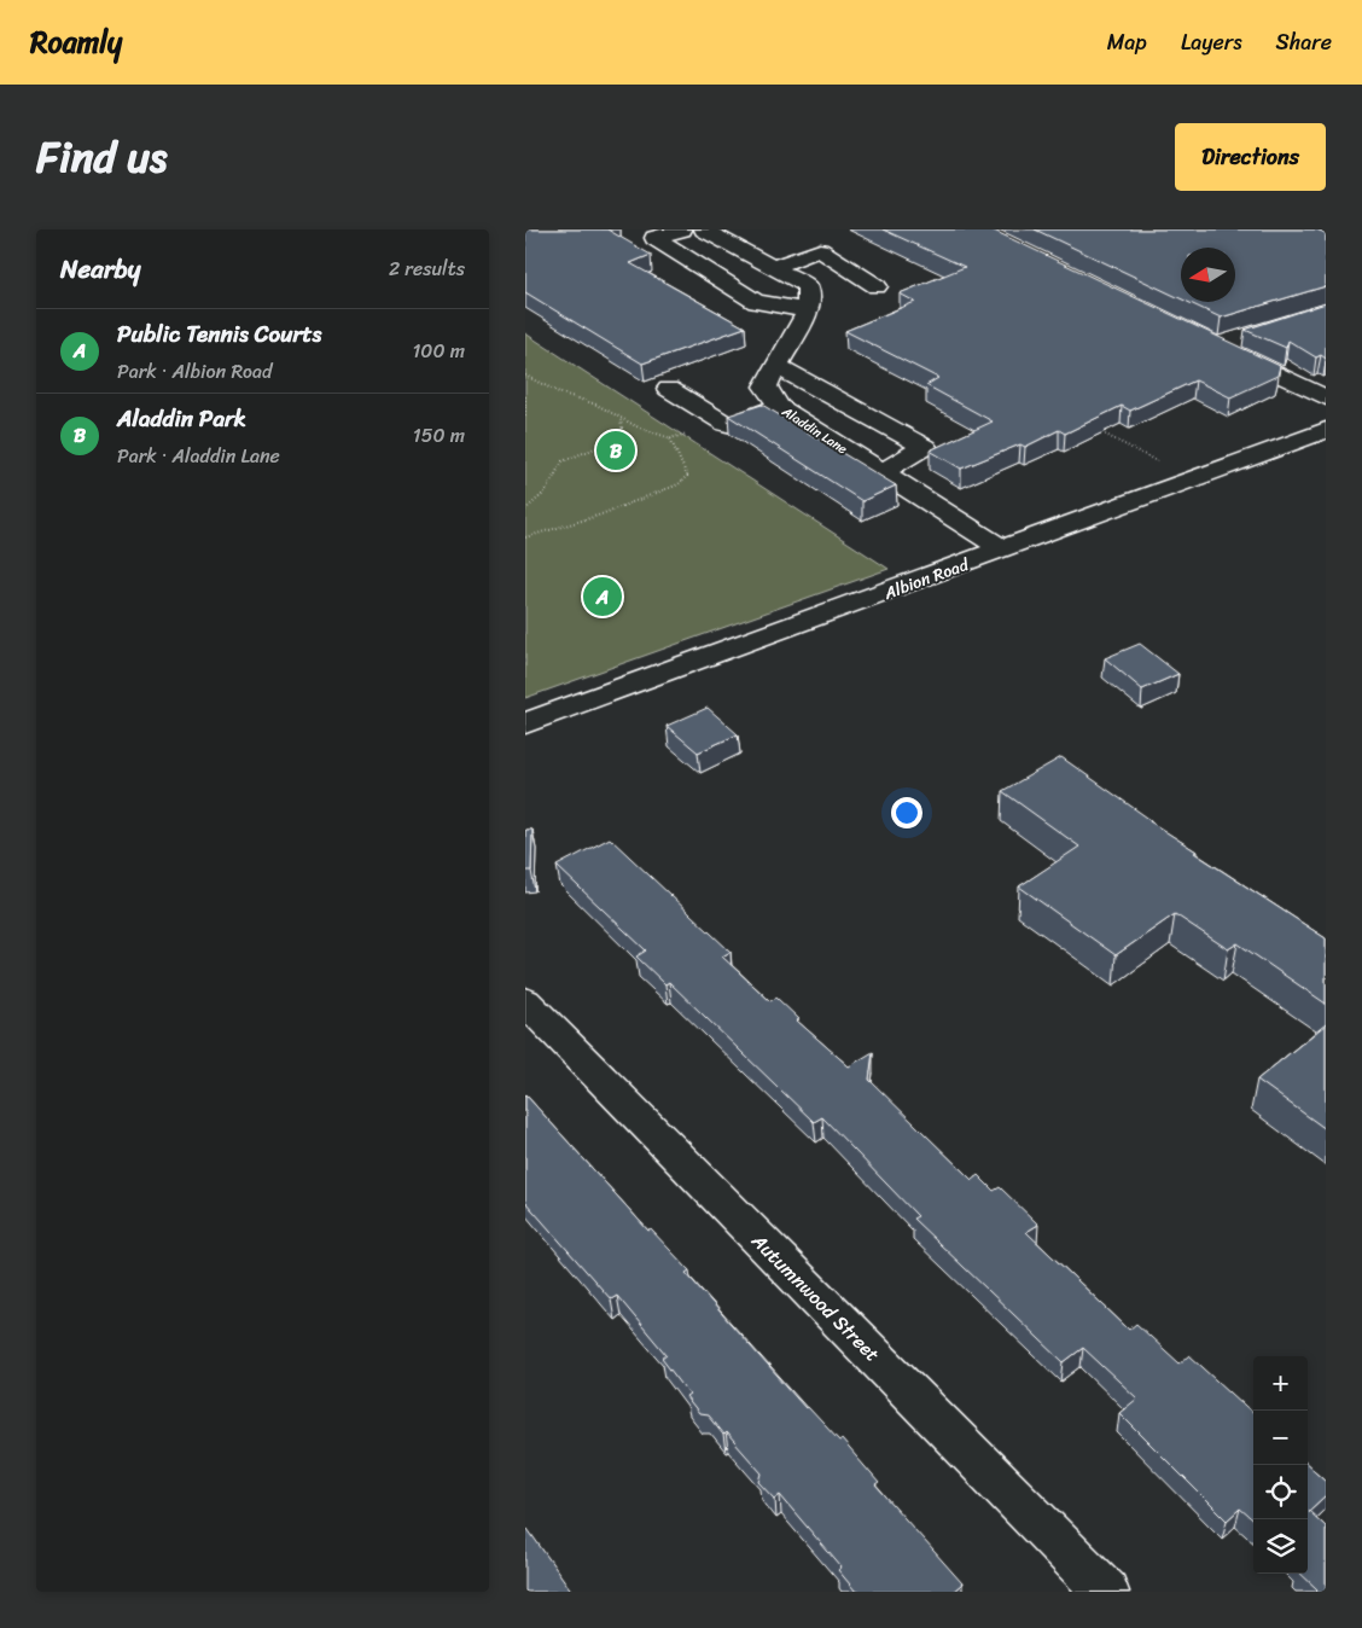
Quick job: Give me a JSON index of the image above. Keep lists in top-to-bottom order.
{
  "streets": {
    "street": ["Aladdin Lane", "Albion Road", "Autumnwood Street"]
  },
  "crossings": [
    ["Aladdin Lane", "Albion Road"]
  ],
  "north": "left",
  "page": {
    "header": "Roamly",
    "nav": ["Map", "Layers", "Share"],
    "title": "Find us",
    "buttons": "Directions",
    "heading": ["Nearby", "2 results"],
    "list": [
      {
        "mark": "A",
        "name": "Public Tennis Courts",
        "note": "Park · Albion Road",
        "value": "100 m"
      },
      {
        "mark": "B",
        "name": "Aladdin Park",
        "note": "Park · Aladdin Lane",
        "value": "150 m"
      }
    ],
    "pins": ["B", "A"],
    "map_buttons": ["+", "−"]
  }
}
